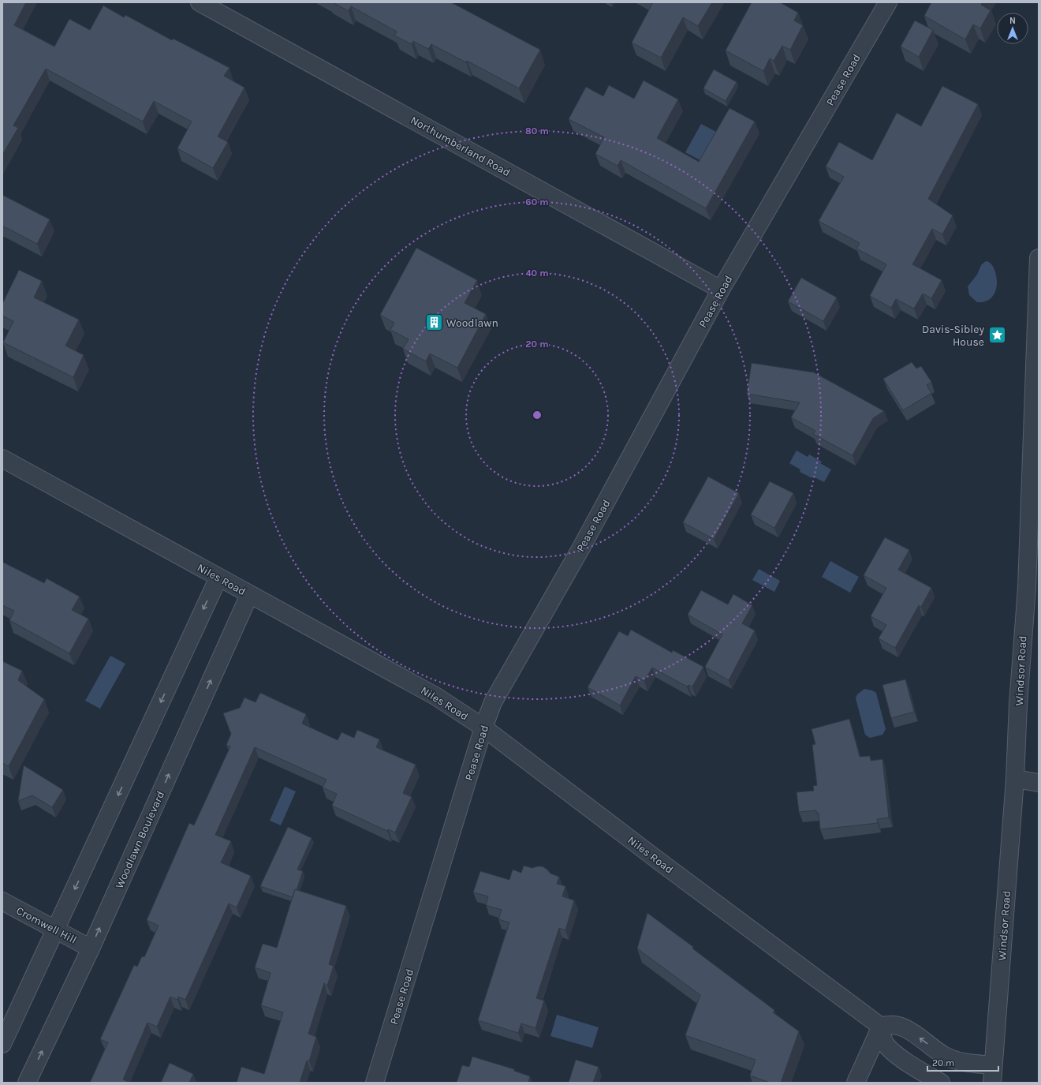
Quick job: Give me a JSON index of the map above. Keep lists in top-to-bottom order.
{
  "streets": {
    "street": [
      "Pease Road",
      "Northumberland Road",
      "Niles Road",
      "Windsor Road",
      "Woodlawn Boulevard",
      "Cromwell Hill"
    ]
  },
  "crossings": [
    ["Pease Road", "Northumberland Road"],
    ["Pease Road", "Niles Road"],
    ["Niles Road", "Woodlawn Boulevard"],
    ["Woodlawn Boulevard", "Cromwell Hill"]
  ],
  "places": {
    "building": ["Woodlawn"],
    "place": ["Davis-Sibley House"]
  },
  "scale_bar": "20 m",
  "north": "top",
  "rings": [
    "80 m",
    "60 m",
    "40 m",
    "20 m"
  ]
}
